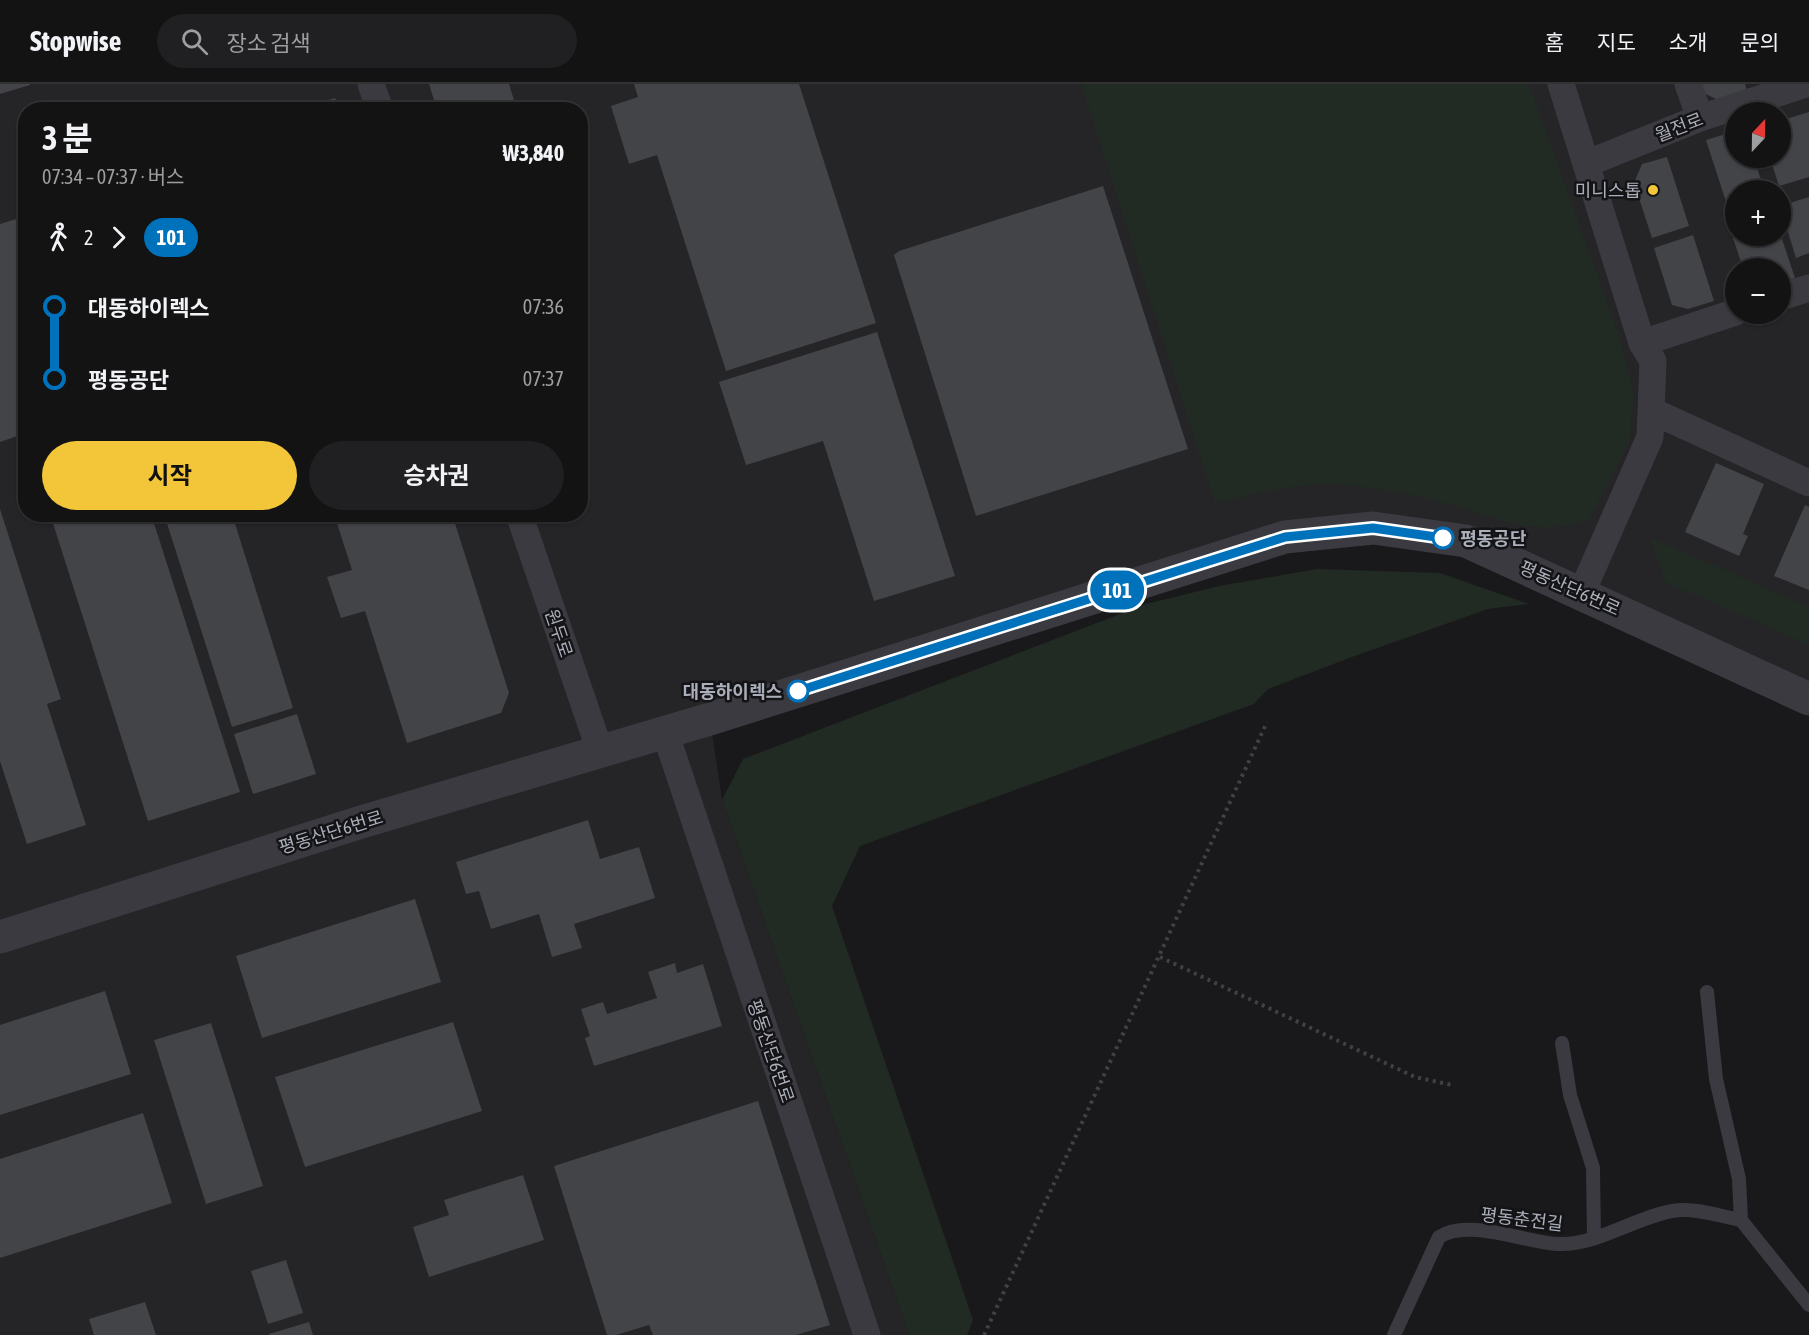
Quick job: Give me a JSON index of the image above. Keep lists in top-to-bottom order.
{
  "streets": {
    "street": ["월전로", "평동산단6번로", "원두로"],
    "lane": ["평동춘전길"]
  },
  "crossings": [
    ["평동산단6번로", "원두로"]
  ],
  "places": ["미니스톱", "평동공단", "대동하이렉스"],
  "lines": ["bus line 101"],
  "north": "top",
  "page": {
    "header": "Stopwise",
    "search": "장소 검색",
    "nav": [
      "홈",
      "지도",
      "소개",
      "문의"
    ],
    "on_map": "101",
    "map_buttons": ["+", "−"],
    "heading": ["3 분", "07:34 – 07:37 · 버스", "₩3,840"],
    "legs": ["2", "101"],
    "list": [
      {
        "name": "대동하이렉스",
        "value": "07:36"
      },
      {
        "name": "평동공단",
        "value": "07:37"
      }
    ],
    "buttons": ["시작", "승차권"]
  }
}
